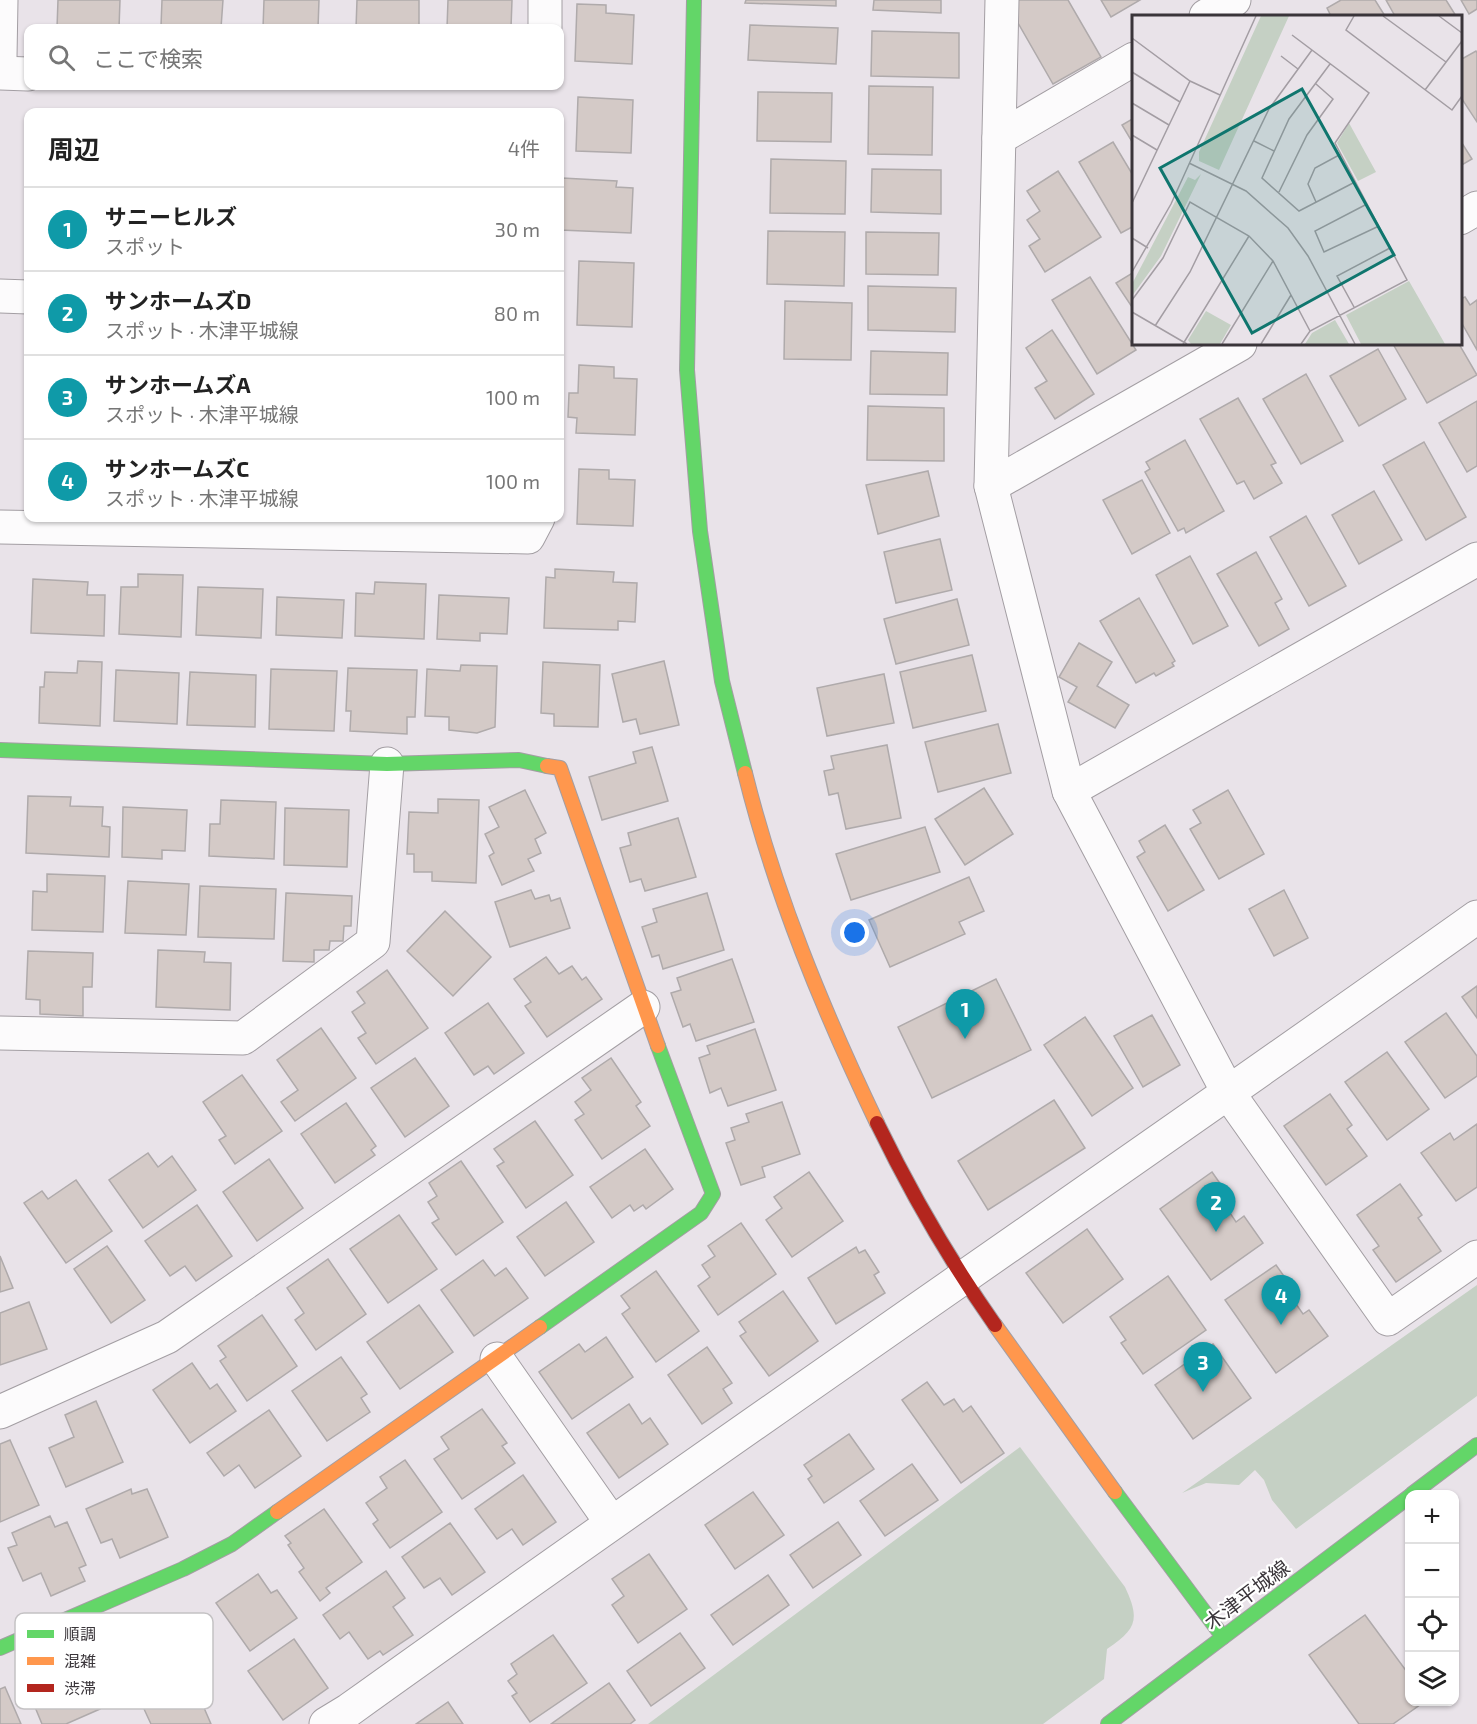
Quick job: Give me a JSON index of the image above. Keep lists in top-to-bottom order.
{
  "streets": {
    "street": ["木津平城線"]
  },
  "legend": ["順調", "混雑", "渋滞"],
  "page": {
    "search": "ここで検索",
    "heading": ["周辺", "4件"],
    "list": [
      {
        "mark": "1",
        "name": "サニーヒルズ",
        "note": "スポット",
        "value": "30 m"
      },
      {
        "mark": "2",
        "name": "サンホームズD",
        "note": "スポット · 木津平城線",
        "value": "80 m"
      },
      {
        "mark": "3",
        "name": "サンホームズA",
        "note": "スポット · 木津平城線",
        "value": "100 m"
      },
      {
        "mark": "4",
        "name": "サンホームズC",
        "note": "スポット · 木津平城線",
        "value": "100 m"
      }
    ],
    "pins": [
      "1",
      "2",
      "4",
      "3"
    ],
    "map_buttons": ["+", "−"]
  }
}
